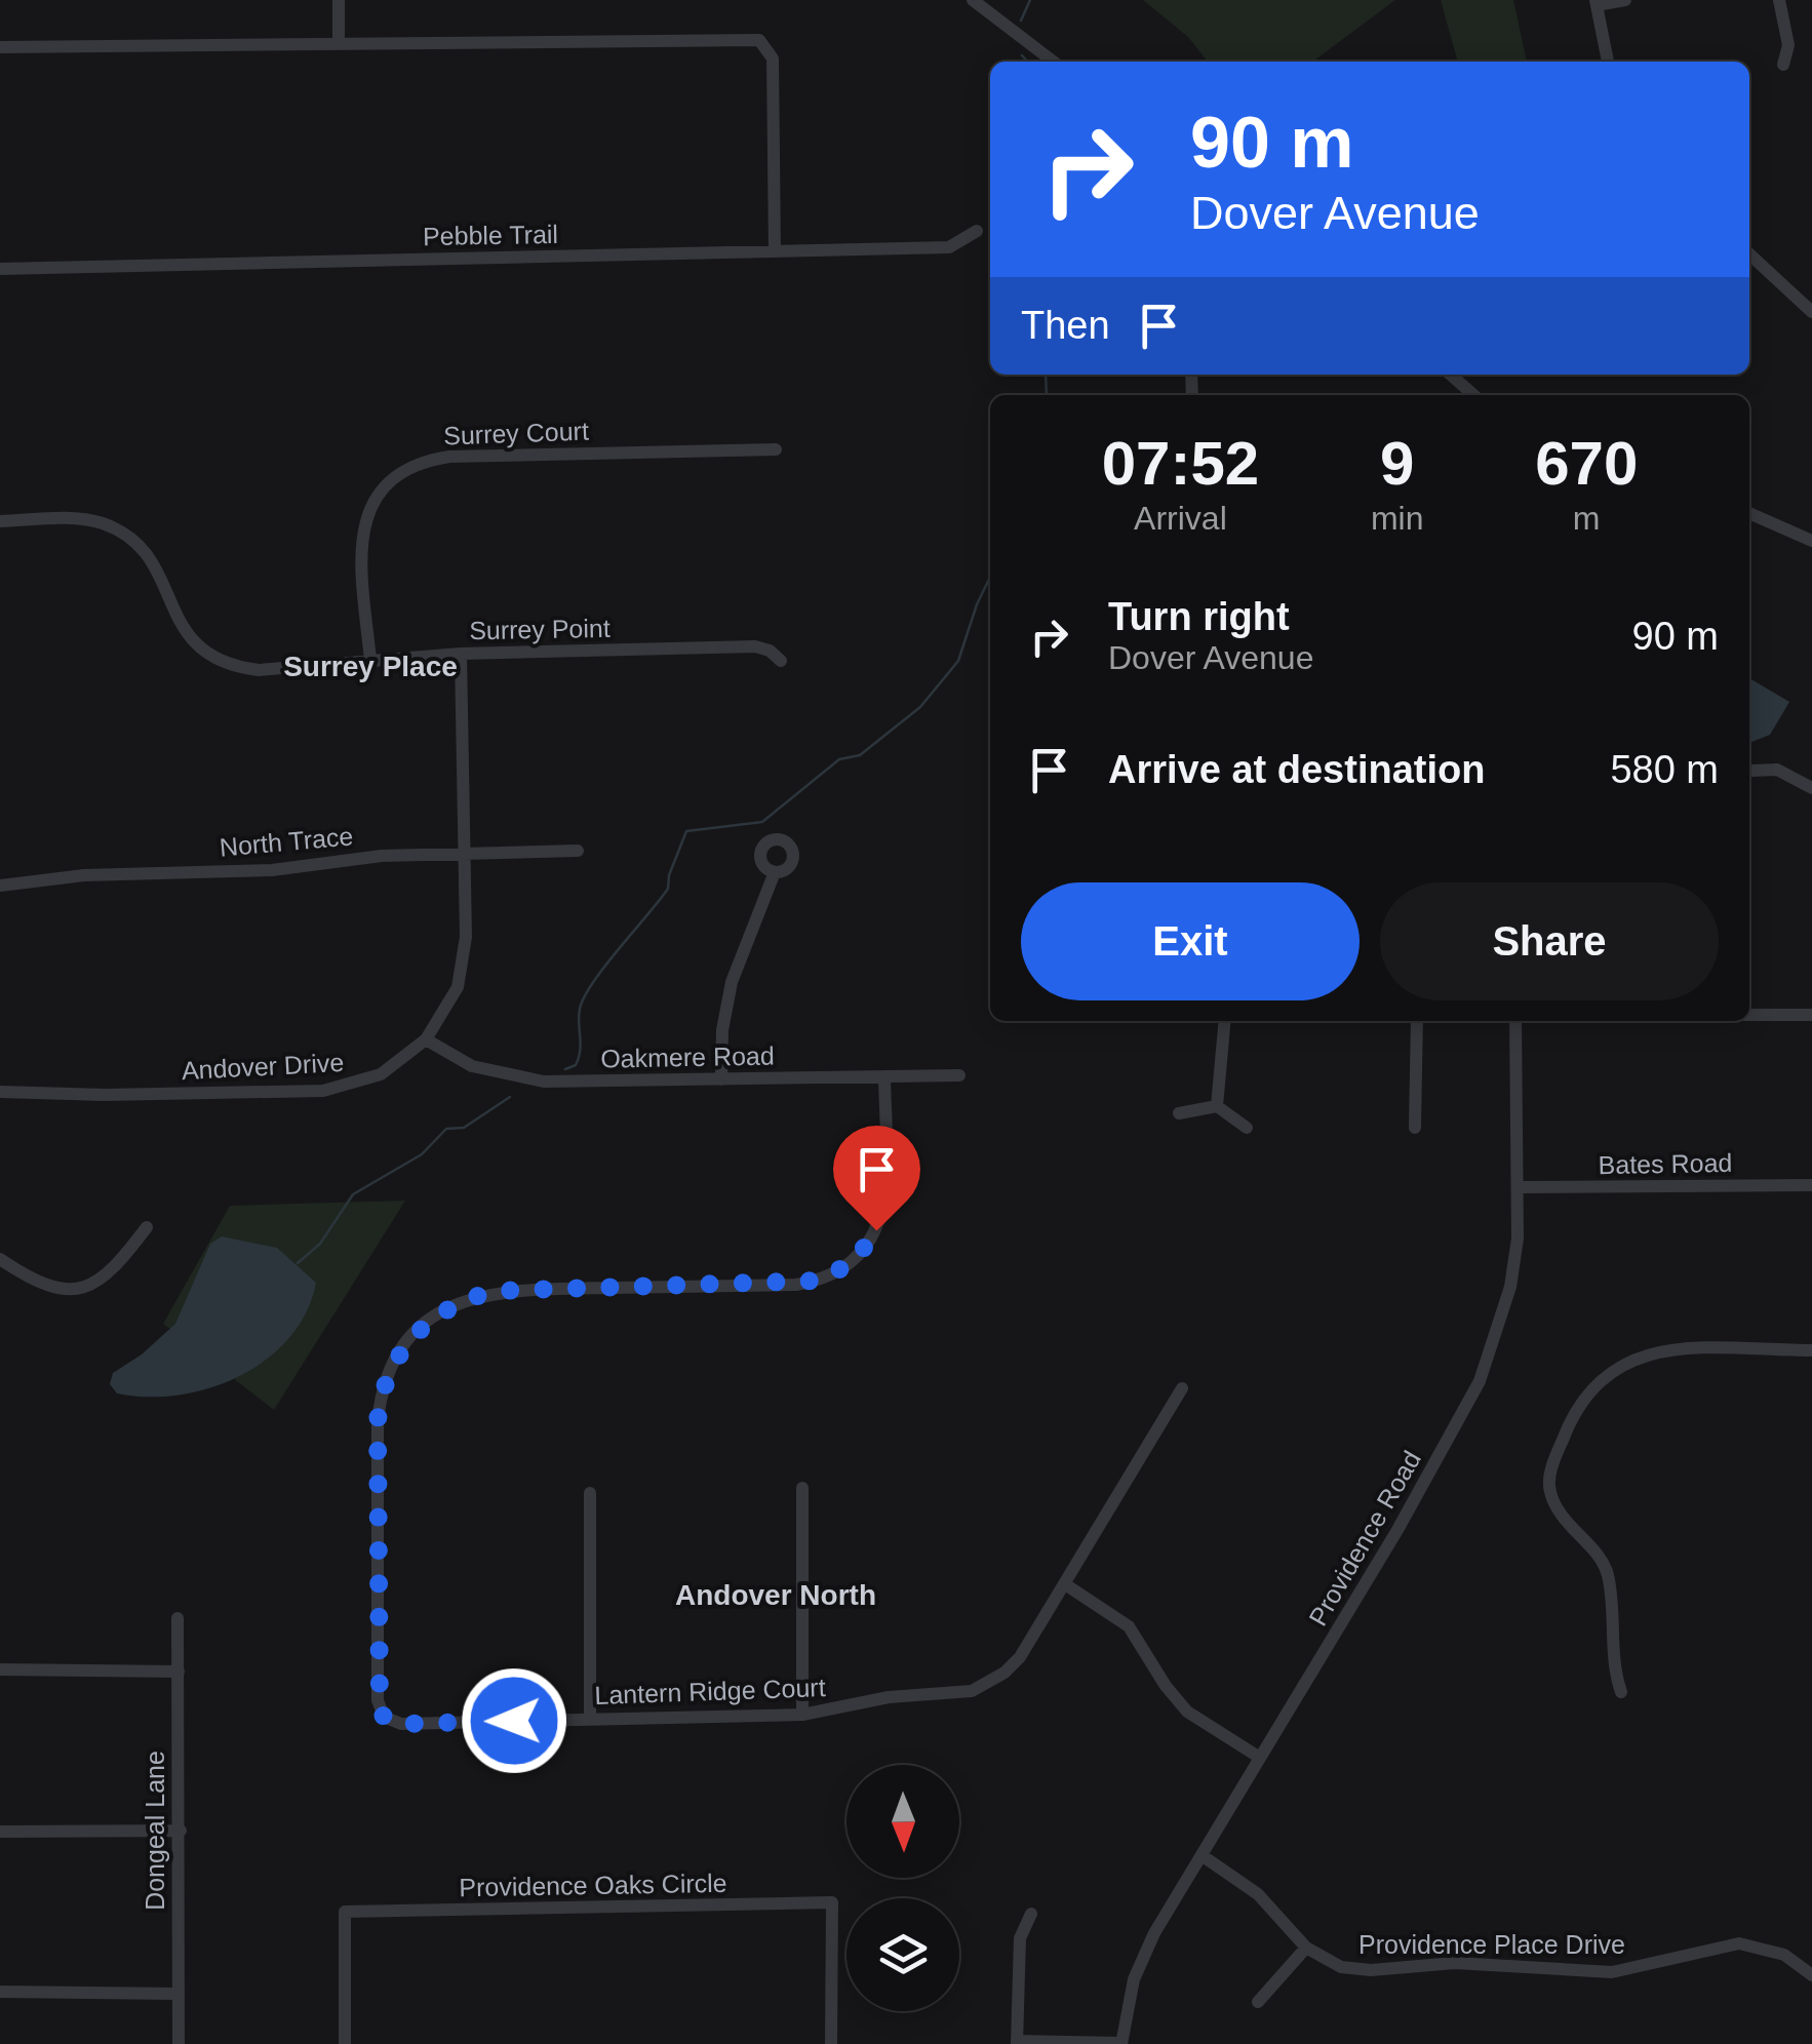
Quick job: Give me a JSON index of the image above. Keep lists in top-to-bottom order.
{
  "streets": {
    "street": [
      "Pebble Trail",
      "Surrey Court",
      "Surrey Point",
      "North Trace",
      "Oakmere Road",
      "Andover Drive",
      "Bates Road",
      "Providence Road",
      "Lantern Ridge Court",
      "Dongeal Lane",
      "Providence Oaks Circle",
      "Providence Place Drive"
    ]
  },
  "crossings": [
    ["Surrey Court", "Surrey Point"],
    ["Surrey Point", "Andover Drive"],
    ["North Trace", "Andover Drive"],
    ["Oakmere Road", "Andover Drive"],
    ["Oakmere Road", "Lantern Ridge Court"],
    ["Bates Road", "Providence Road"],
    ["Providence Road", "Providence Place Drive"]
  ],
  "districts": ["Surrey Place", "Andover North"],
  "north": "bottom",
  "page": {
    "turn": ["90 m", "Dover Avenue"],
    "then": "Then",
    "eta": [
      "07:52",
      "Arrival",
      "9",
      "min",
      "670",
      "m"
    ],
    "list": [
      {
        "name": "Turn right",
        "note": "Dover Avenue",
        "value": "90 m"
      },
      {
        "name": "Arrive at destination",
        "value": "580 m"
      }
    ],
    "buttons": ["Exit", "Share"]
  }
}
